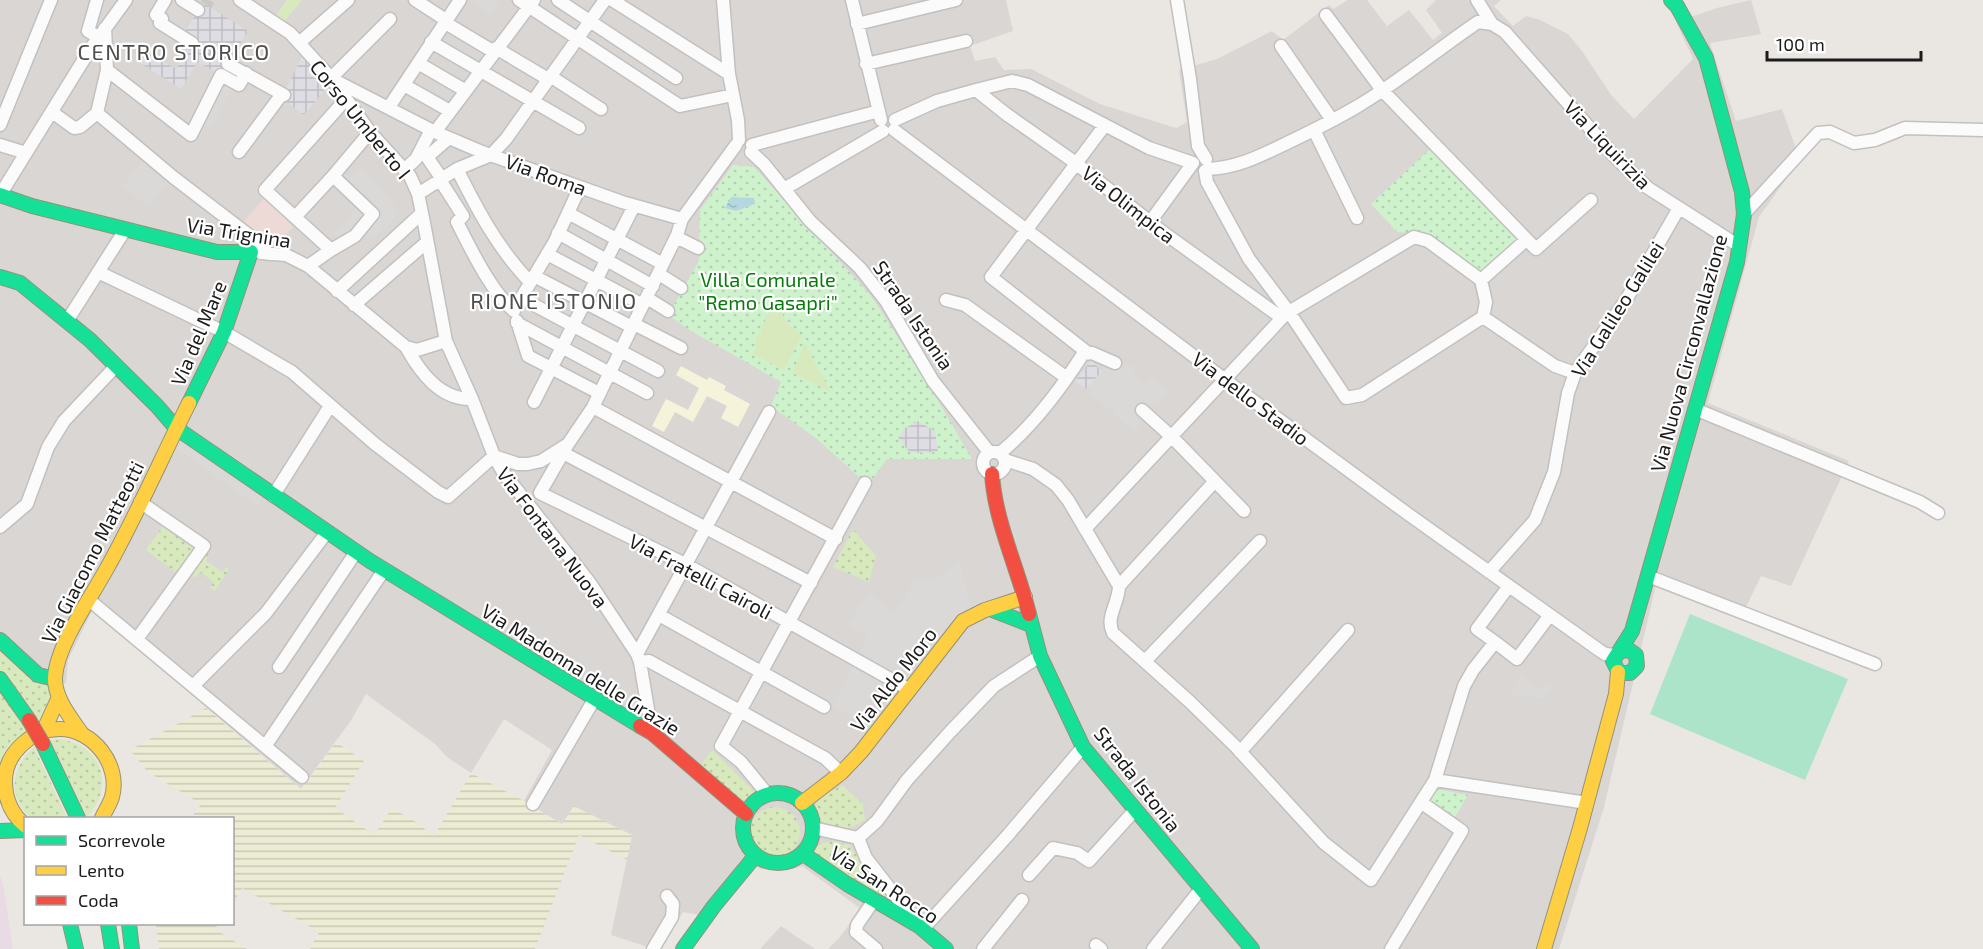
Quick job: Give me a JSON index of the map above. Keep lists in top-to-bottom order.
{
  "streets": {
    "street": [
      "Corso Umberto I",
      "Via Liquirizia",
      "Via Roma",
      "Via Olimpica",
      "Via Trignina",
      "Via Galileo Galilei",
      "Strada Istonia",
      "Via del Mare",
      "Via Nuova Circonvallazione",
      "Via dello Stadio",
      "Via Fontana Nuova",
      "Via Giacomo Matteotti",
      "Via Fratelli Cairoli",
      "Via Madonna delle Grazie",
      "Via Aldo Moro",
      "Via San Rocco"
    ]
  },
  "crossings": [
    ["Corso Umberto I", "Via Roma"],
    ["Corso Umberto I", "Via Fontana Nuova"],
    ["Via Liquirizia", "Via Galileo Galilei"],
    ["Via Liquirizia", "Via Nuova Circonvallazione"],
    ["Via Trignina", "Via del Mare"],
    ["Via Trignina", "Via Fontana Nuova"],
    ["Via Galileo Galilei", "Via dello Stadio"],
    ["Strada Istonia", "Via Aldo Moro"],
    ["Via del Mare", "Via Giacomo Matteotti"],
    ["Via del Mare", "Via Madonna delle Grazie"],
    ["Via Nuova Circonvallazione", "Via dello Stadio"],
    ["Via Fontana Nuova", "Via Madonna delle Grazie"],
    ["Via Giacomo Matteotti", "Via Madonna delle Grazie"],
    ["Via Fratelli Cairoli", "Via Aldo Moro"],
    ["Via Madonna delle Grazie", "Via Aldo Moro"],
    ["Via Madonna delle Grazie", "Via San Rocco"],
    ["Via Aldo Moro", "Via San Rocco"]
  ],
  "districts": ["CENTRO STORICO", "RIONE ISTONIO"],
  "parks": ["Villa Comunale \"Remo Gasapri\""],
  "legend": ["Scorrevole", "Lento", "Coda"],
  "scale_bar": "100 m"
}
